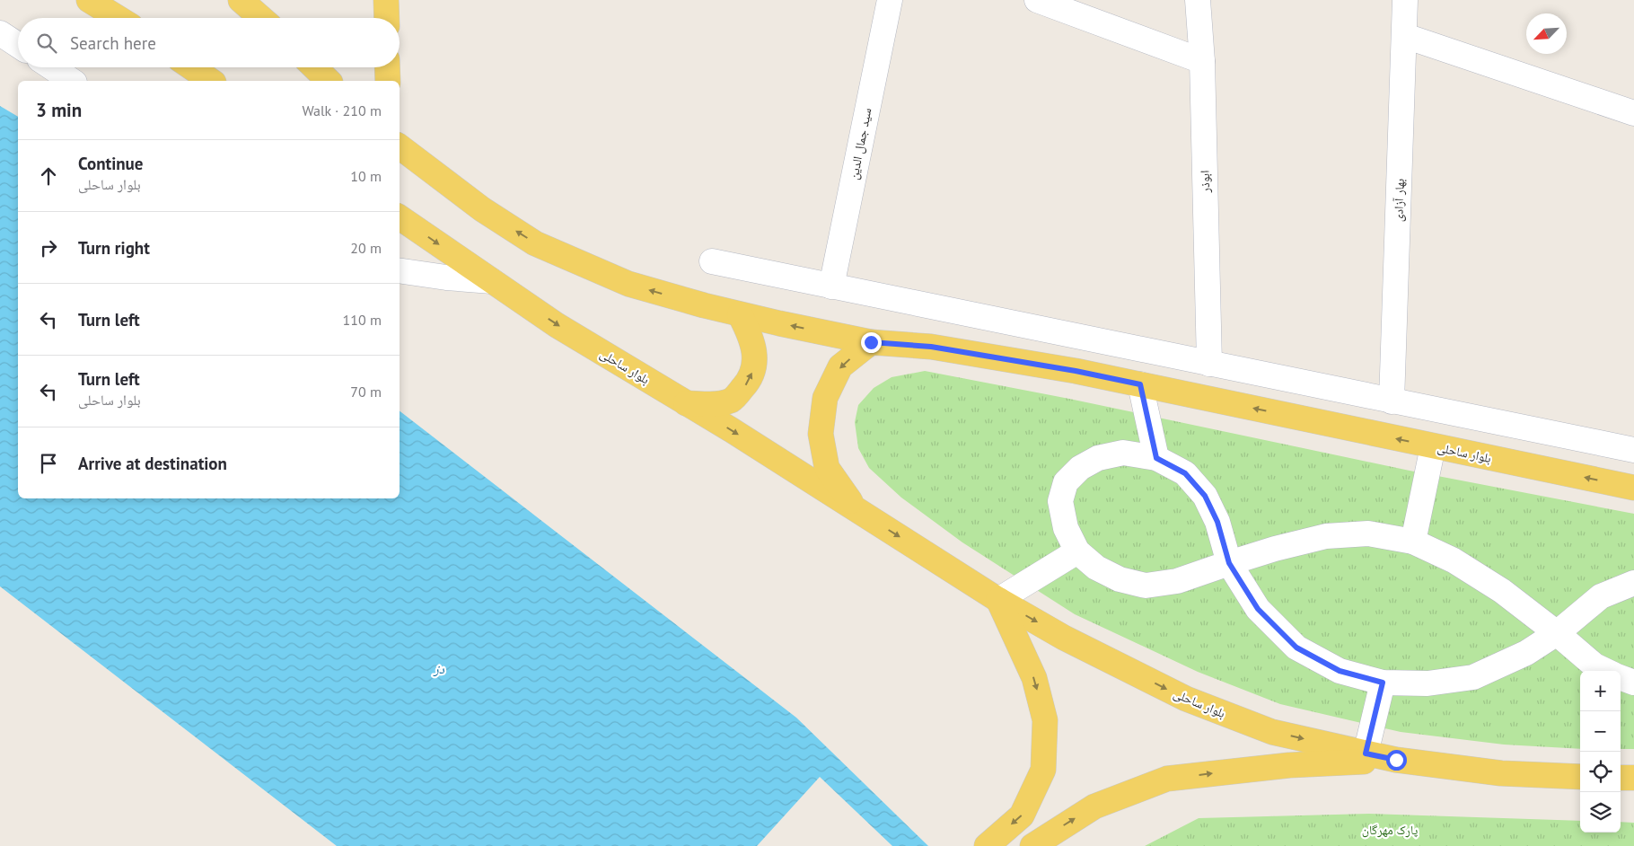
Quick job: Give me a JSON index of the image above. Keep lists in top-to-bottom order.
{
  "streets": {
    "main road": ["بلوار ساحلی"],
    "street": ["سید جمال الدین", "ابوذر", "بهار آزادی"]
  },
  "water": ["دز"],
  "parks": ["پارک مهرگان"],
  "north": "bottom left",
  "page": {
    "search": "Search here",
    "heading": ["3 min", "Walk · 210 m"],
    "list": [
      ["Continue", "بلوار ساحلی", "10 m"],
      ["Turn right", "20 m"],
      ["Turn left", "110 m"],
      ["Turn left", "بلوار ساحلی", "70 m"],
      "Arrive at destination"
    ],
    "map_buttons": ["+", "−"]
  }
}
